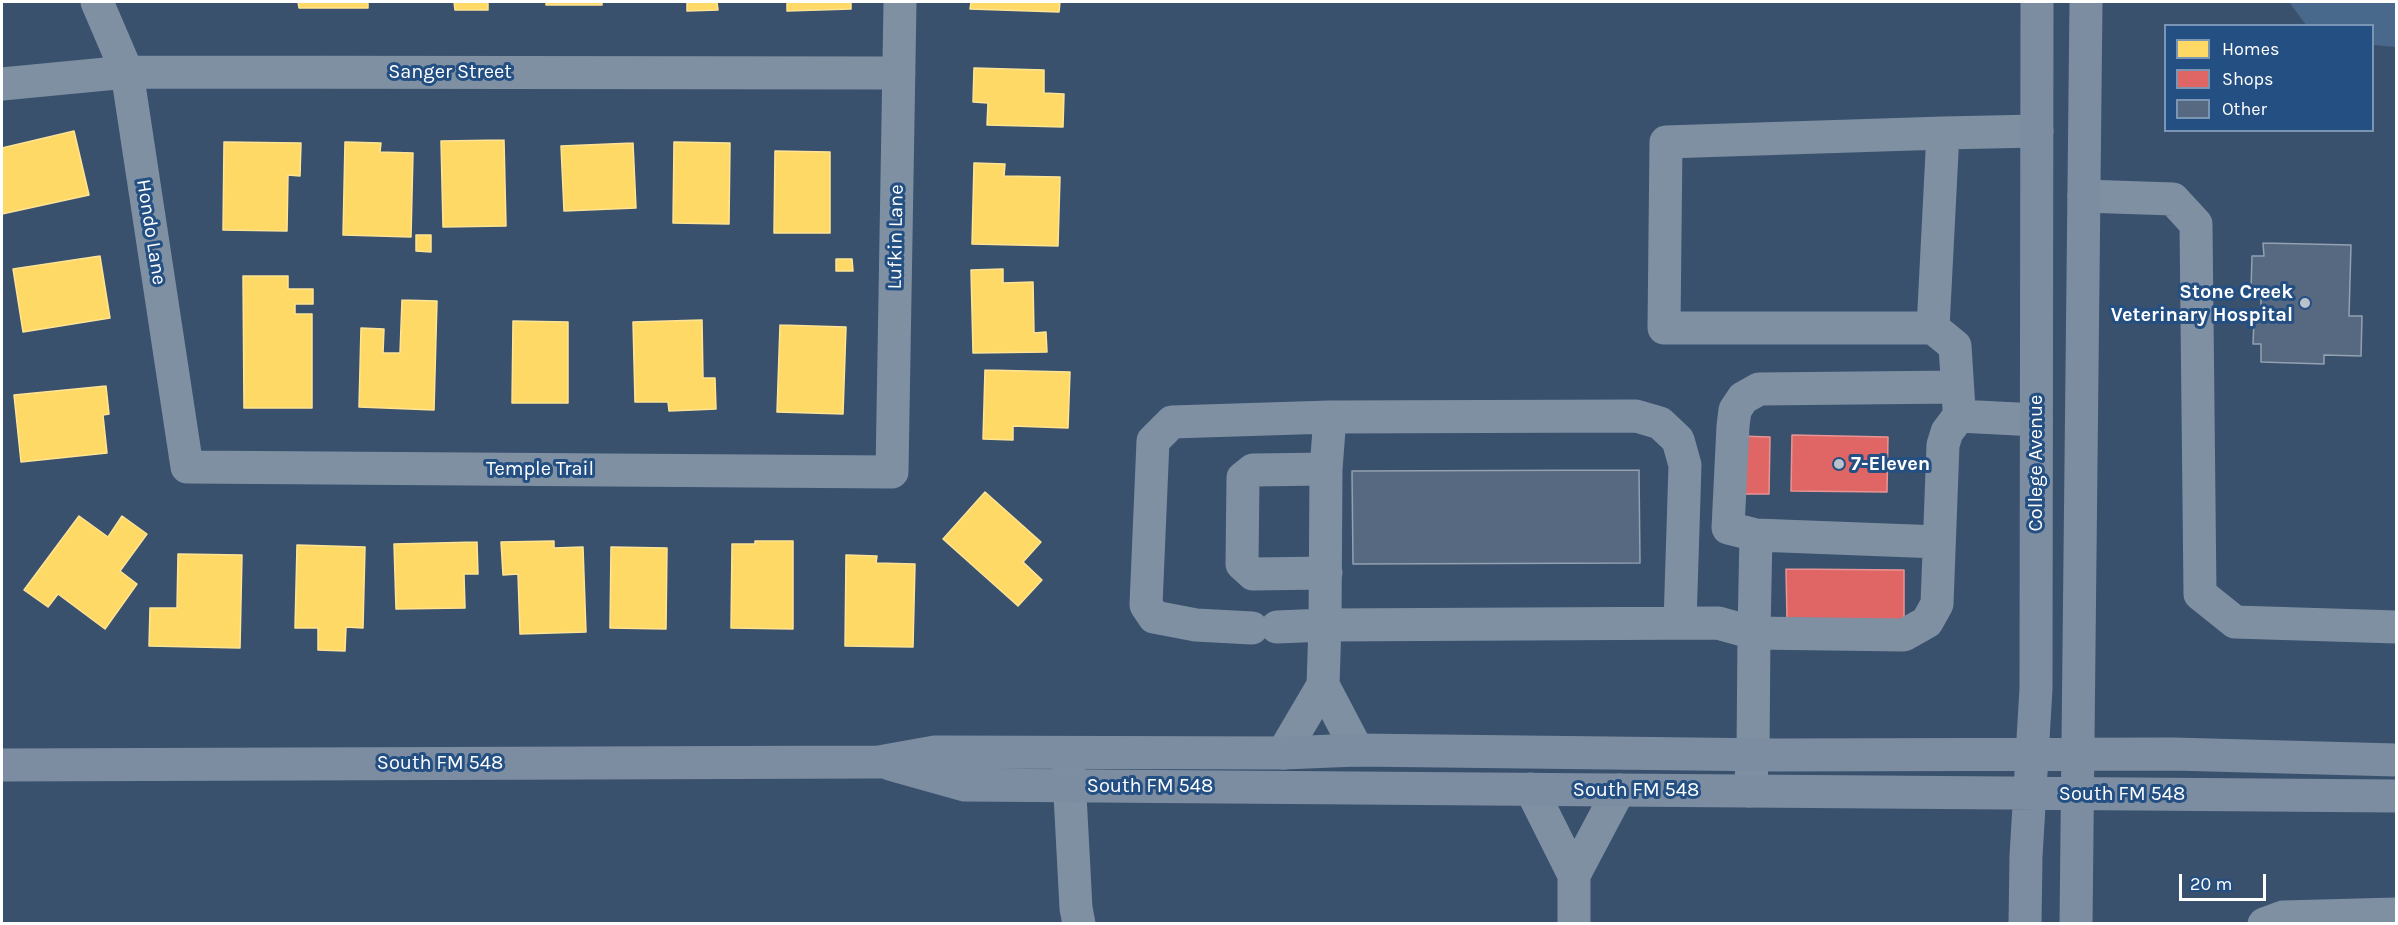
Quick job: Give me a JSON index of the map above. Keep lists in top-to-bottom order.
{
  "streets": {
    "main road": ["College Avenue", "South FM 548"],
    "street": [
      "Sanger Street",
      "Hondo Lane",
      "Lufkin Lane",
      "Temple Trail"
    ]
  },
  "crossings": [
    ["Sanger Street", "Hondo Lane"],
    ["Sanger Street", "Lufkin Lane"],
    ["Hondo Lane", "Temple Trail"],
    ["Lufkin Lane", "Temple Trail"],
    ["College Avenue", "South FM 548"]
  ],
  "places": ["Stone Creek Veterinary Hospital", "7-Eleven"],
  "legend": ["Homes", "Shops", "Other"],
  "scale_bar": "20 m"
}
